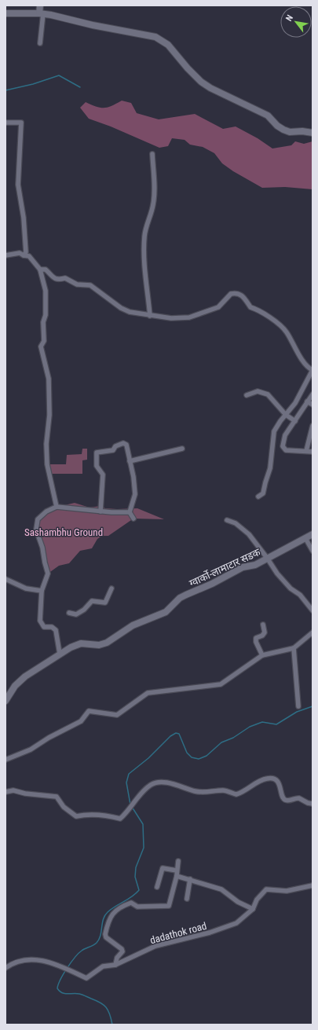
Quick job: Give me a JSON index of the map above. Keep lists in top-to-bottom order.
{
  "streets": {
    "main road": ["ग्वार्को-लामाटार सडक"],
    "street": ["dadathok road"]
  },
  "parks": ["Sashambhu Ground"],
  "north": "top left"
}
